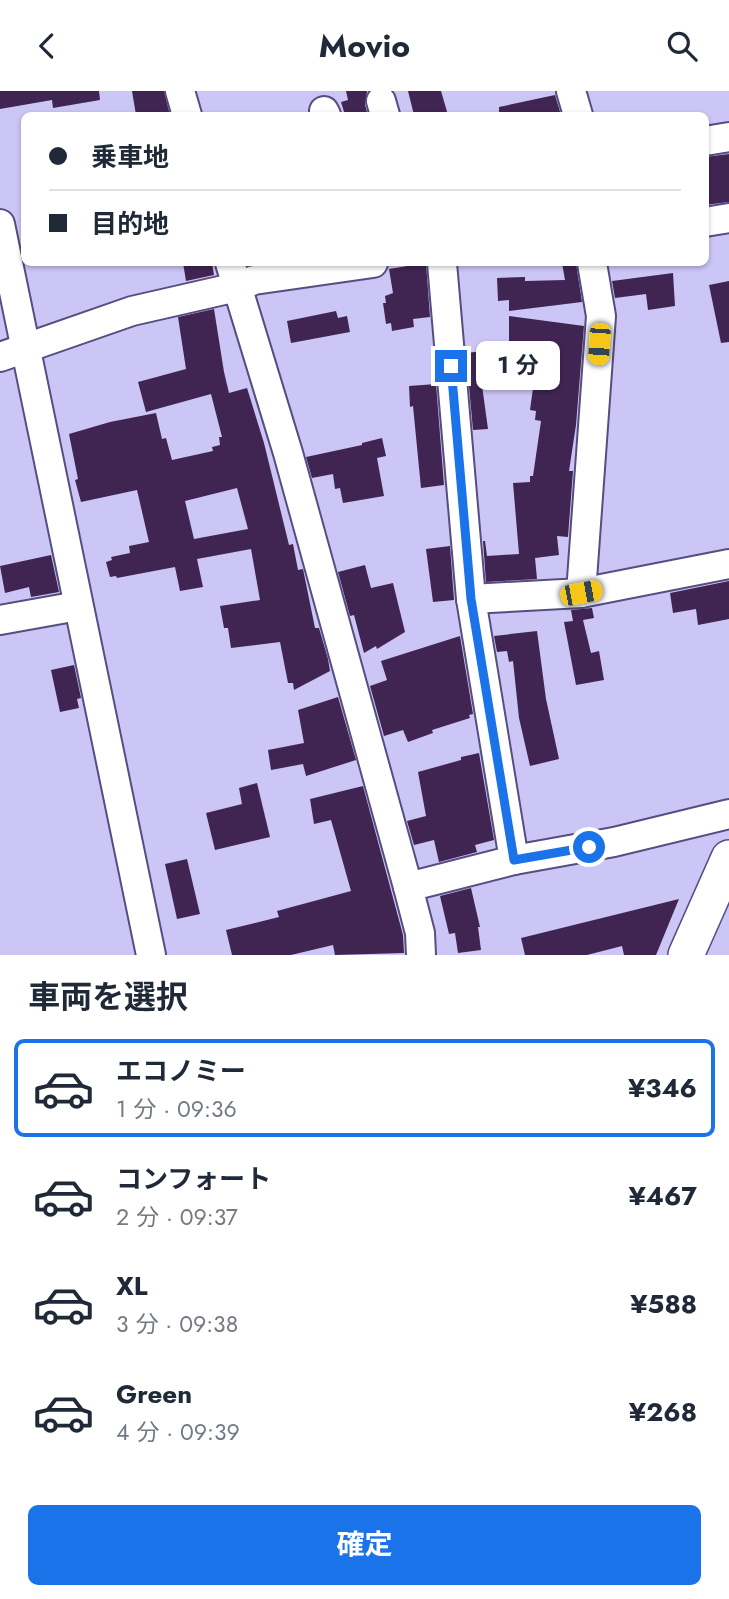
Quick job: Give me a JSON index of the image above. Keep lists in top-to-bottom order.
{
  "page": {
    "header": "Movio",
    "banner": ["乗車地", "目的地"],
    "bubble": "1 分",
    "heading": "車両を選択",
    "list": [
      {
        "name": "エコノミー",
        "note": "1 分 · 09:36",
        "value": "¥346"
      },
      {
        "name": "コンフォート",
        "note": "2 分 · 09:37",
        "value": "¥467"
      },
      {
        "name": "XL",
        "note": "3 分 · 09:38",
        "value": "¥588"
      },
      {
        "name": "Green",
        "note": "4 分 · 09:39",
        "value": "¥268"
      }
    ],
    "buttons": "確定"
  }
}
